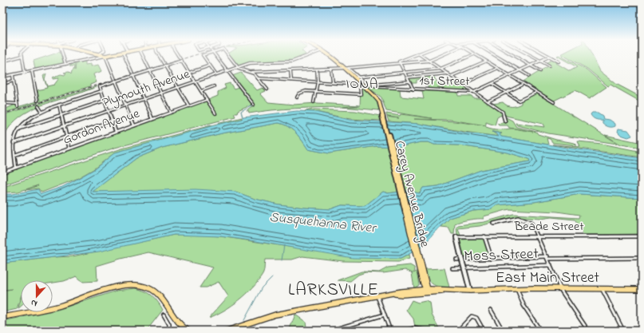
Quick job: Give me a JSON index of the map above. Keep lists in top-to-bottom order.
{
  "streets": {
    "main road": ["Carey Avenue Bridge", "East Main Street"],
    "street": [
      "1st Street",
      "Plymouth Avenue",
      "Gordon Avenue",
      "Beade Street",
      "Moss Street"
    ]
  },
  "crossings": [
    ["Carey Avenue Bridge", "East Main Street"]
  ],
  "districts": ["IONA", "LARKSVILLE"],
  "water": ["Susquehanna River"],
  "north": "bottom"
}
